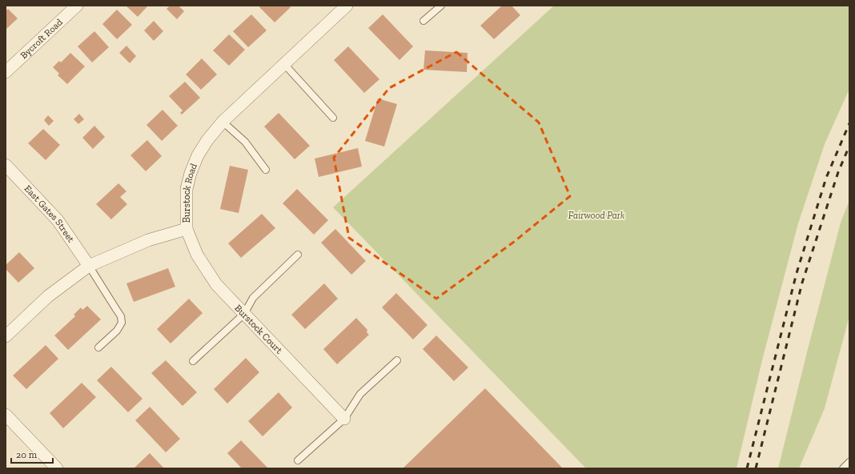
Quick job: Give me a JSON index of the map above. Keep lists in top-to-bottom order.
{
  "streets": {
    "street": [
      "Bycroft Road",
      "Burstock Road",
      "East Gates Street",
      "Burstock Court"
    ]
  },
  "crossings": [
    ["Burstock Road", "East Gates Street"],
    ["Burstock Road", "Burstock Court"]
  ],
  "parks": ["Fairwood Park"],
  "scale_bar": "20 m"
}
